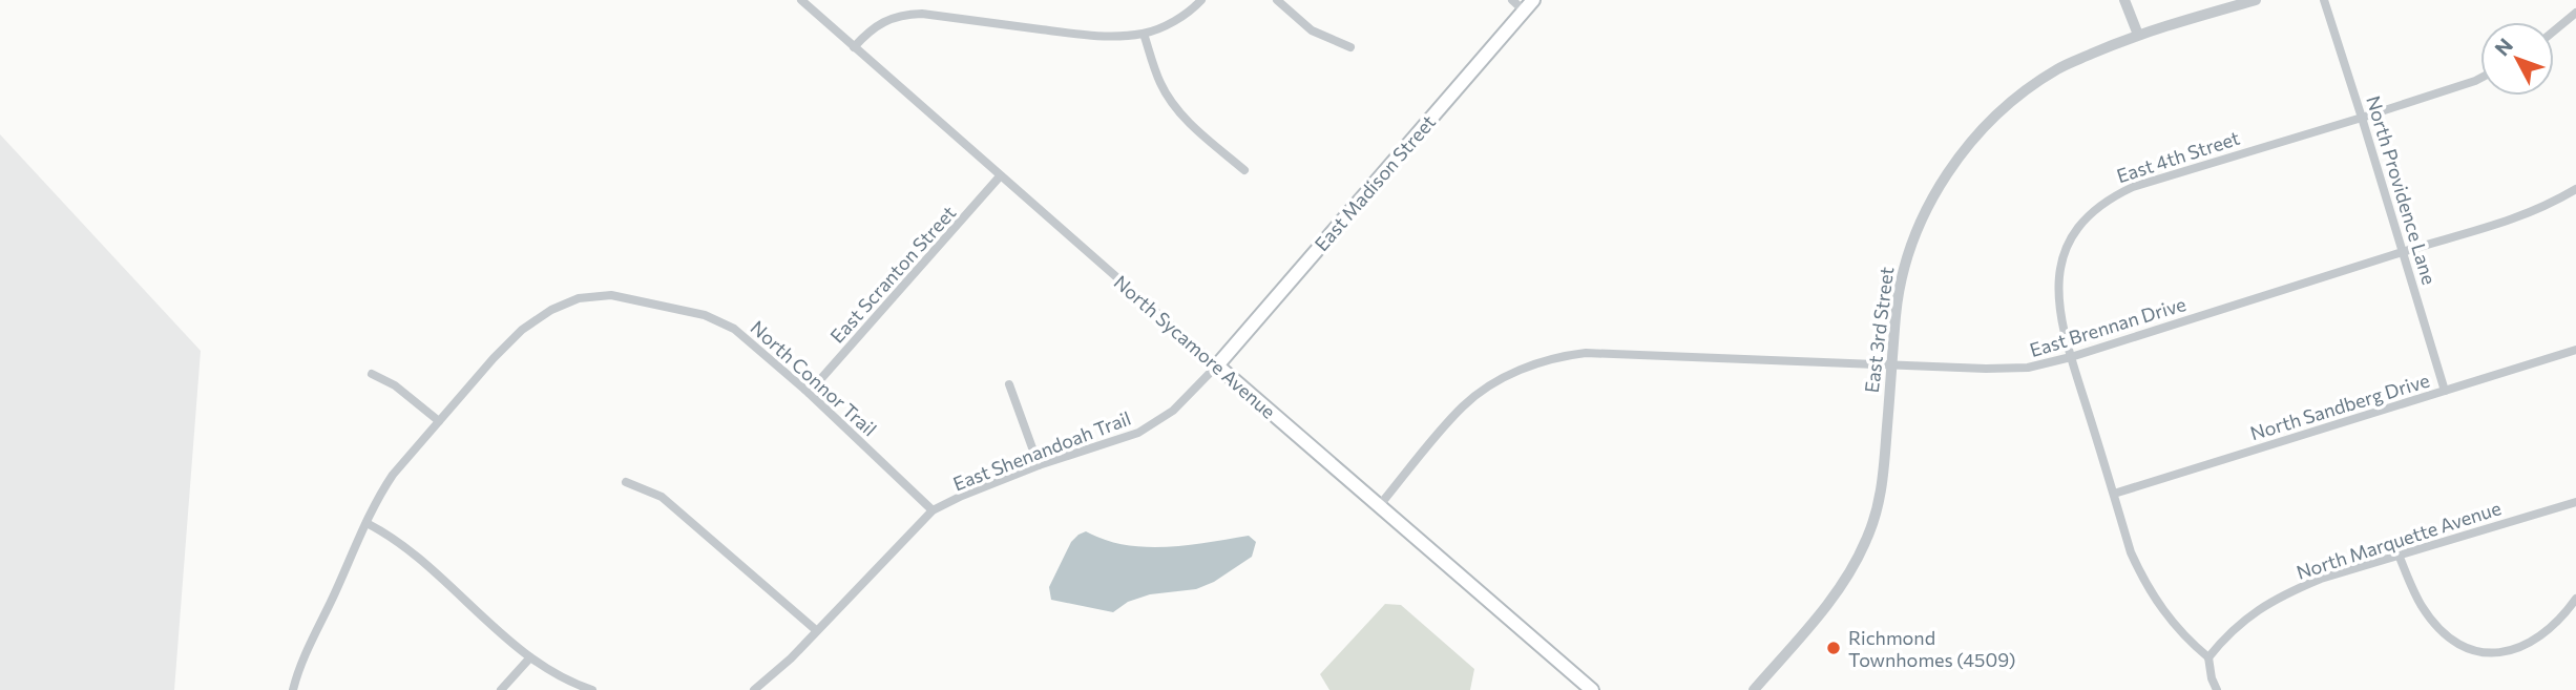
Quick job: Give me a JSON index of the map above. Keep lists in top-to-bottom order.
{
  "streets": {
    "main road": ["East Madison Street", "North Sycamore Avenue"],
    "street": [
      "East 4th Street",
      "North Providence Lane",
      "East Scranton Street",
      "East Brennan Drive",
      "East 3rd Street",
      "North Connor Trail",
      "North Sandberg Drive",
      "East Shenandoah Trail",
      "North Marquette Avenue"
    ]
  },
  "crossings": [
    ["East 4th Street", "North Providence Lane"],
    ["East 4th Street", "East Brennan Drive"],
    ["East 4th Street", "North Sandberg Drive"],
    ["East 4th Street", "North Marquette Avenue"],
    ["East Madison Street", "North Sycamore Avenue"],
    ["East Madison Street", "East Shenandoah Trail"],
    ["North Providence Lane", "East Brennan Drive"],
    ["North Providence Lane", "North Sandberg Drive"],
    ["East Scranton Street", "North Sycamore Avenue"],
    ["East Scranton Street", "North Connor Trail"],
    ["East Brennan Drive", "East 3rd Street"],
    ["East Brennan Drive", "North Sycamore Avenue"],
    ["North Sycamore Avenue", "East Shenandoah Trail"],
    ["North Connor Trail", "East Shenandoah Trail"]
  ],
  "places": ["Richmond Townhomes (4509)"],
  "north": "top left"
}
